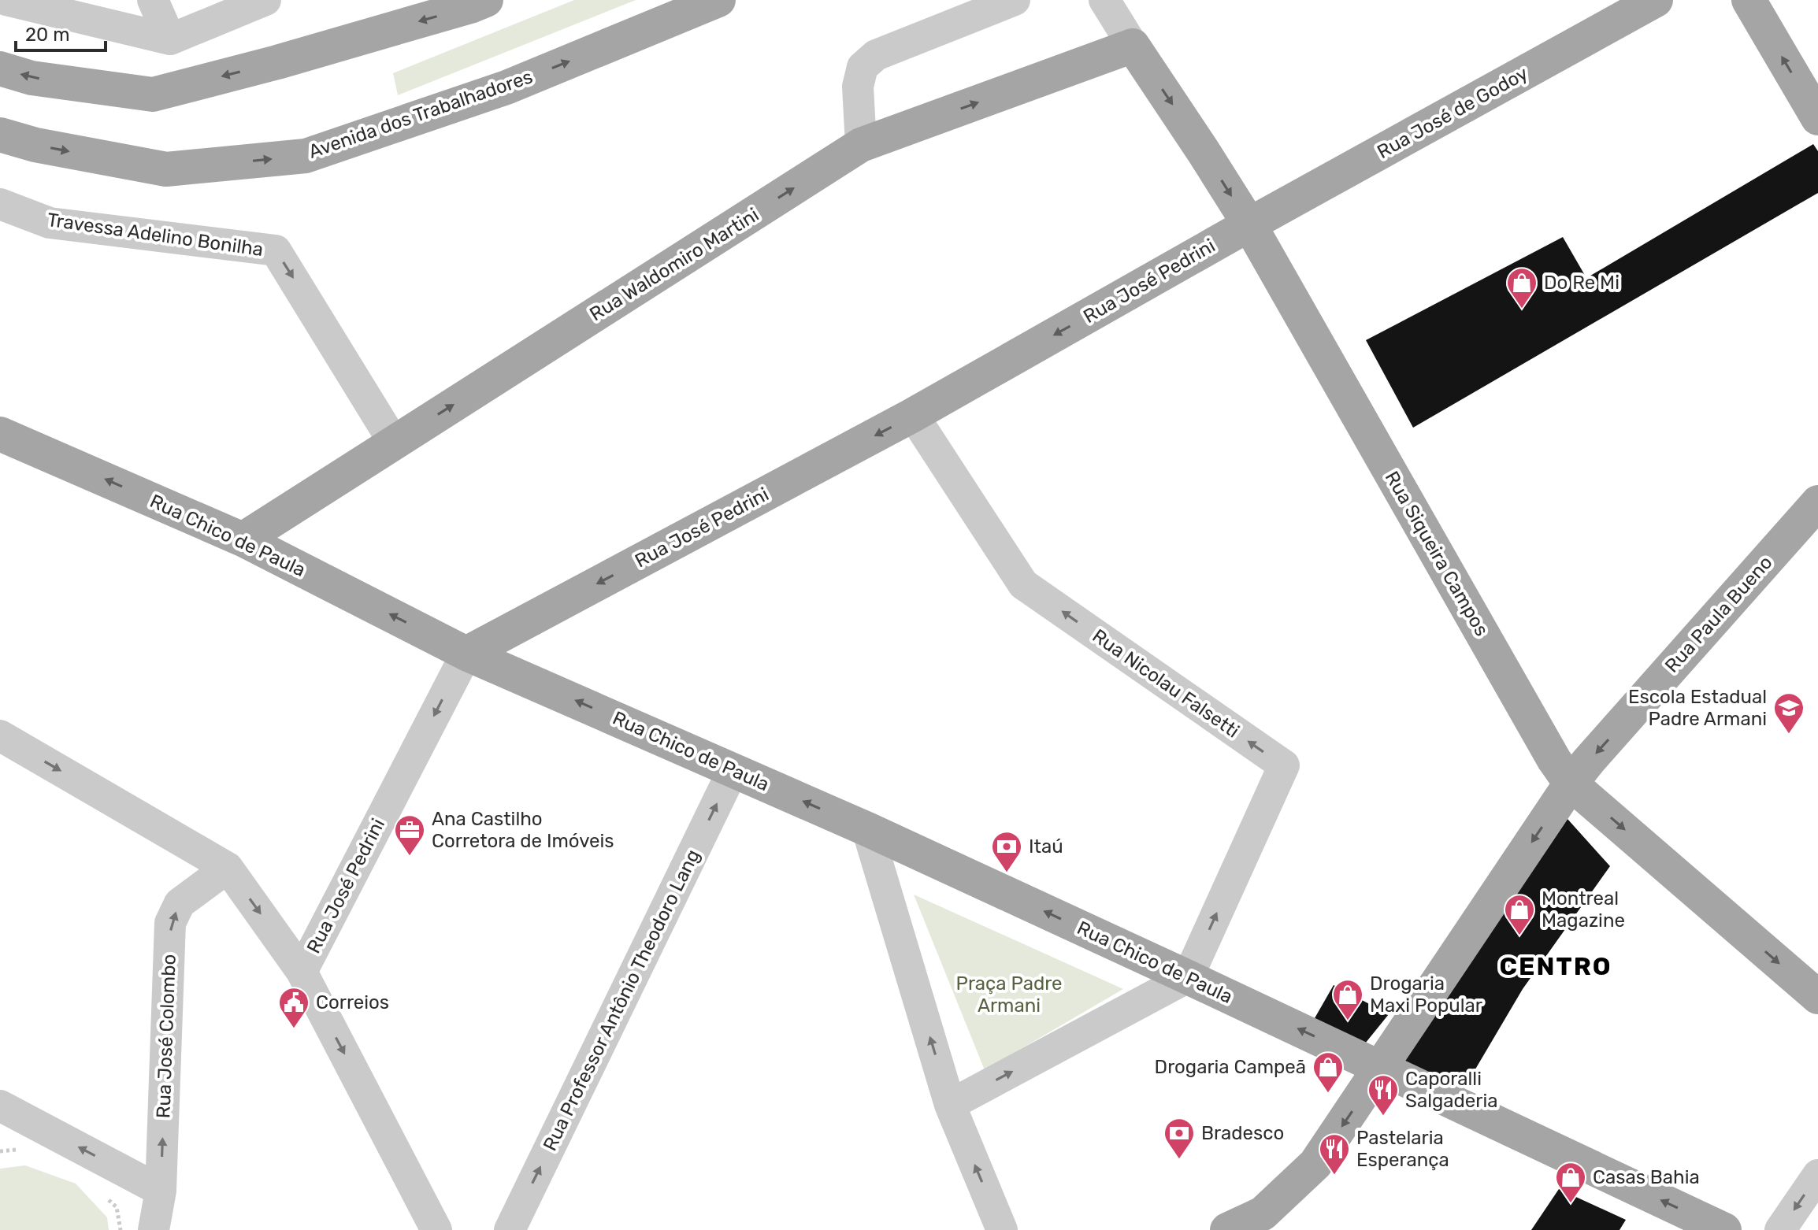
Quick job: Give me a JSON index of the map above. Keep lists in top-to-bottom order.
{
  "streets": {
    "main road": [
      "Rua José de Godoy",
      "Avenida dos Trabalhadores",
      "Rua Waldomiro Martini",
      "Rua José Pedrini",
      "Rua Chico de Paula",
      "Rua Siqueira Campos",
      "Rua Paula Bueno"
    ],
    "street": [
      "Travessa Adelino Bonilha",
      "Rua Nicolau Falsetti",
      "Rua Professor Antônio Theodoro Lang",
      "Rua José Colombo"
    ]
  },
  "crossings": [
    ["Rua José de Godoy", "Rua José Pedrini"],
    ["Rua José de Godoy", "Rua Siqueira Campos"],
    ["Travessa Adelino Bonilha", "Rua Waldomiro Martini"],
    ["Rua Waldomiro Martini", "Rua Chico de Paula"],
    ["Rua Waldomiro Martini", "Rua Siqueira Campos"],
    ["Rua José Pedrini", "Rua Chico de Paula"],
    ["Rua José Pedrini", "Rua Siqueira Campos"],
    ["Rua José Pedrini", "Rua Nicolau Falsetti"],
    ["Rua Chico de Paula", "Rua Paula Bueno"],
    ["Rua Chico de Paula", "Rua Nicolau Falsetti"],
    ["Rua Chico de Paula", "Rua Professor Antônio Theodoro Lang"],
    ["Rua Siqueira Campos", "Rua Paula Bueno"]
  ],
  "one_way": [
    "Travessa Adelino Bonilha",
    "Rua Waldomiro Martini",
    "Rua José Pedrini",
    "Rua Chico de Paula",
    "Rua Siqueira Campos",
    "Rua Paula Bueno",
    "Rua Nicolau Falsetti",
    "Rua Professor Antônio Theodoro Lang",
    "Rua José Colombo"
  ],
  "districts": ["CENTRO"],
  "parks": ["Praça Padre Armani"],
  "places": {
    "shop": [
      "Do Re Mi",
      "Montreal Magazine",
      "Drogaria Maxi Popular",
      "Drogaria Campeã",
      "Casas Bahia"
    ],
    "school or university": ["Escola Estadual Padre Armani"],
    "office": ["Ana Castilho Corretora de Imóveis"],
    "bank": ["Itaú", "Bradesco"],
    "public building": ["Correios"],
    "restaurant": ["Caporalli Salgaderia", "Pastelaria Esperança"]
  },
  "scale_bar": "20 m"
}
